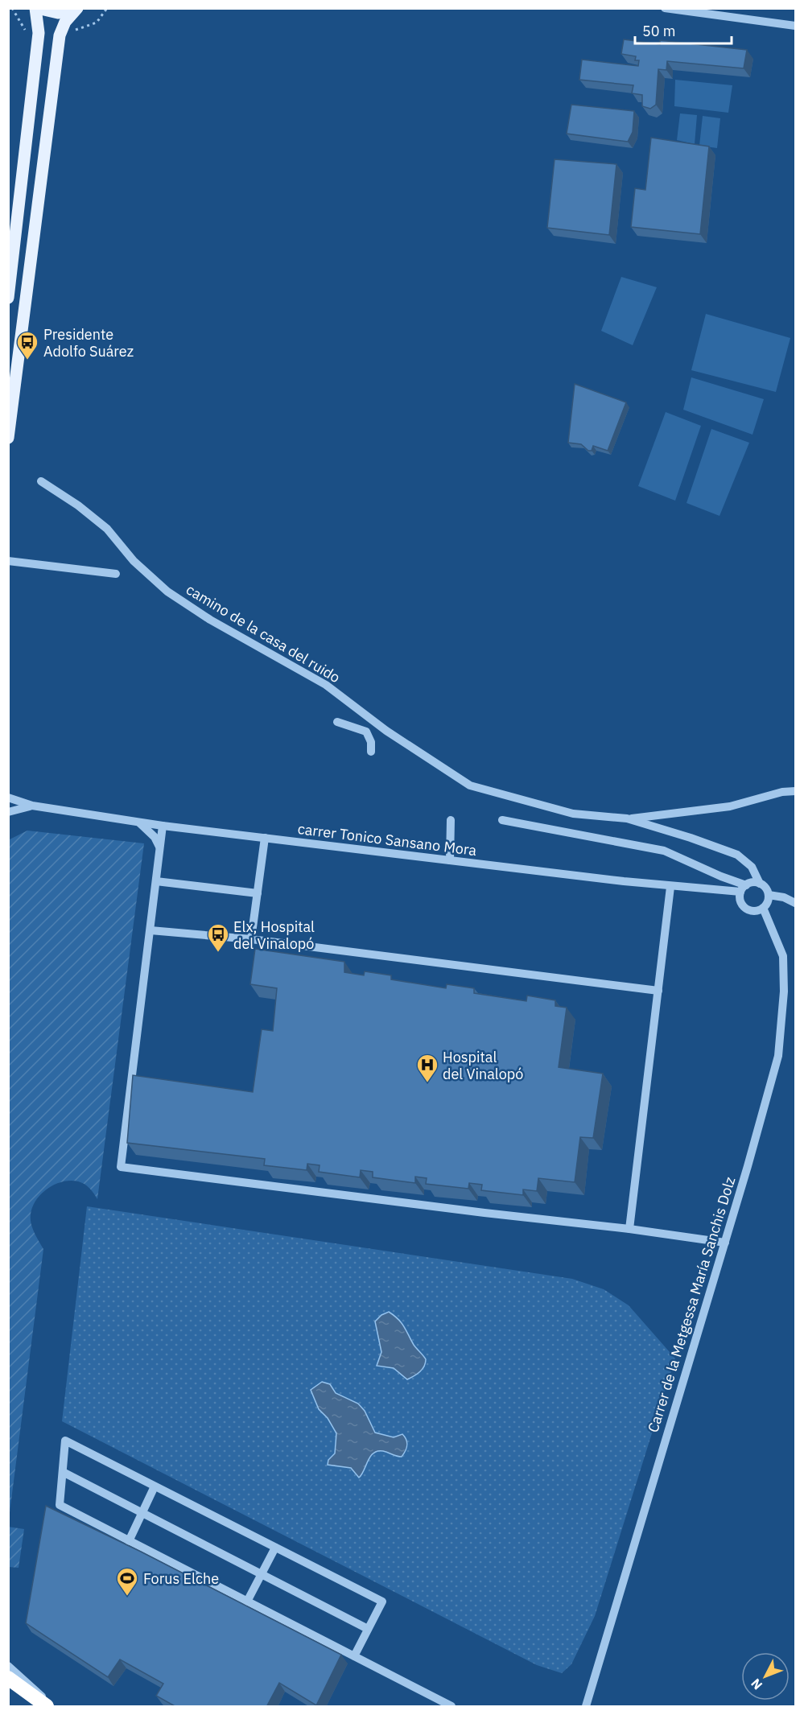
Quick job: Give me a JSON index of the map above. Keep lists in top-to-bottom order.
{
  "streets": {
    "street": ["camino de la casa del ruido", "carrer Tonico Sansano Mora", "Carrer de la Metgessa María Sanchis Dolz"]
  },
  "crossings": [
    ["carrer Tonico Sansano Mora", "Carrer de la Metgessa María Sanchis Dolz"]
  ],
  "places": {
    "bus stop": ["Presidente Adolfo Suárez", "Elx, Hospital del Vinalopó"],
    "hospital": ["Hospital del Vinalopó"],
    "sports": ["Forus Elche"]
  },
  "scale_bar": "50 m",
  "north": "bottom left"
}
